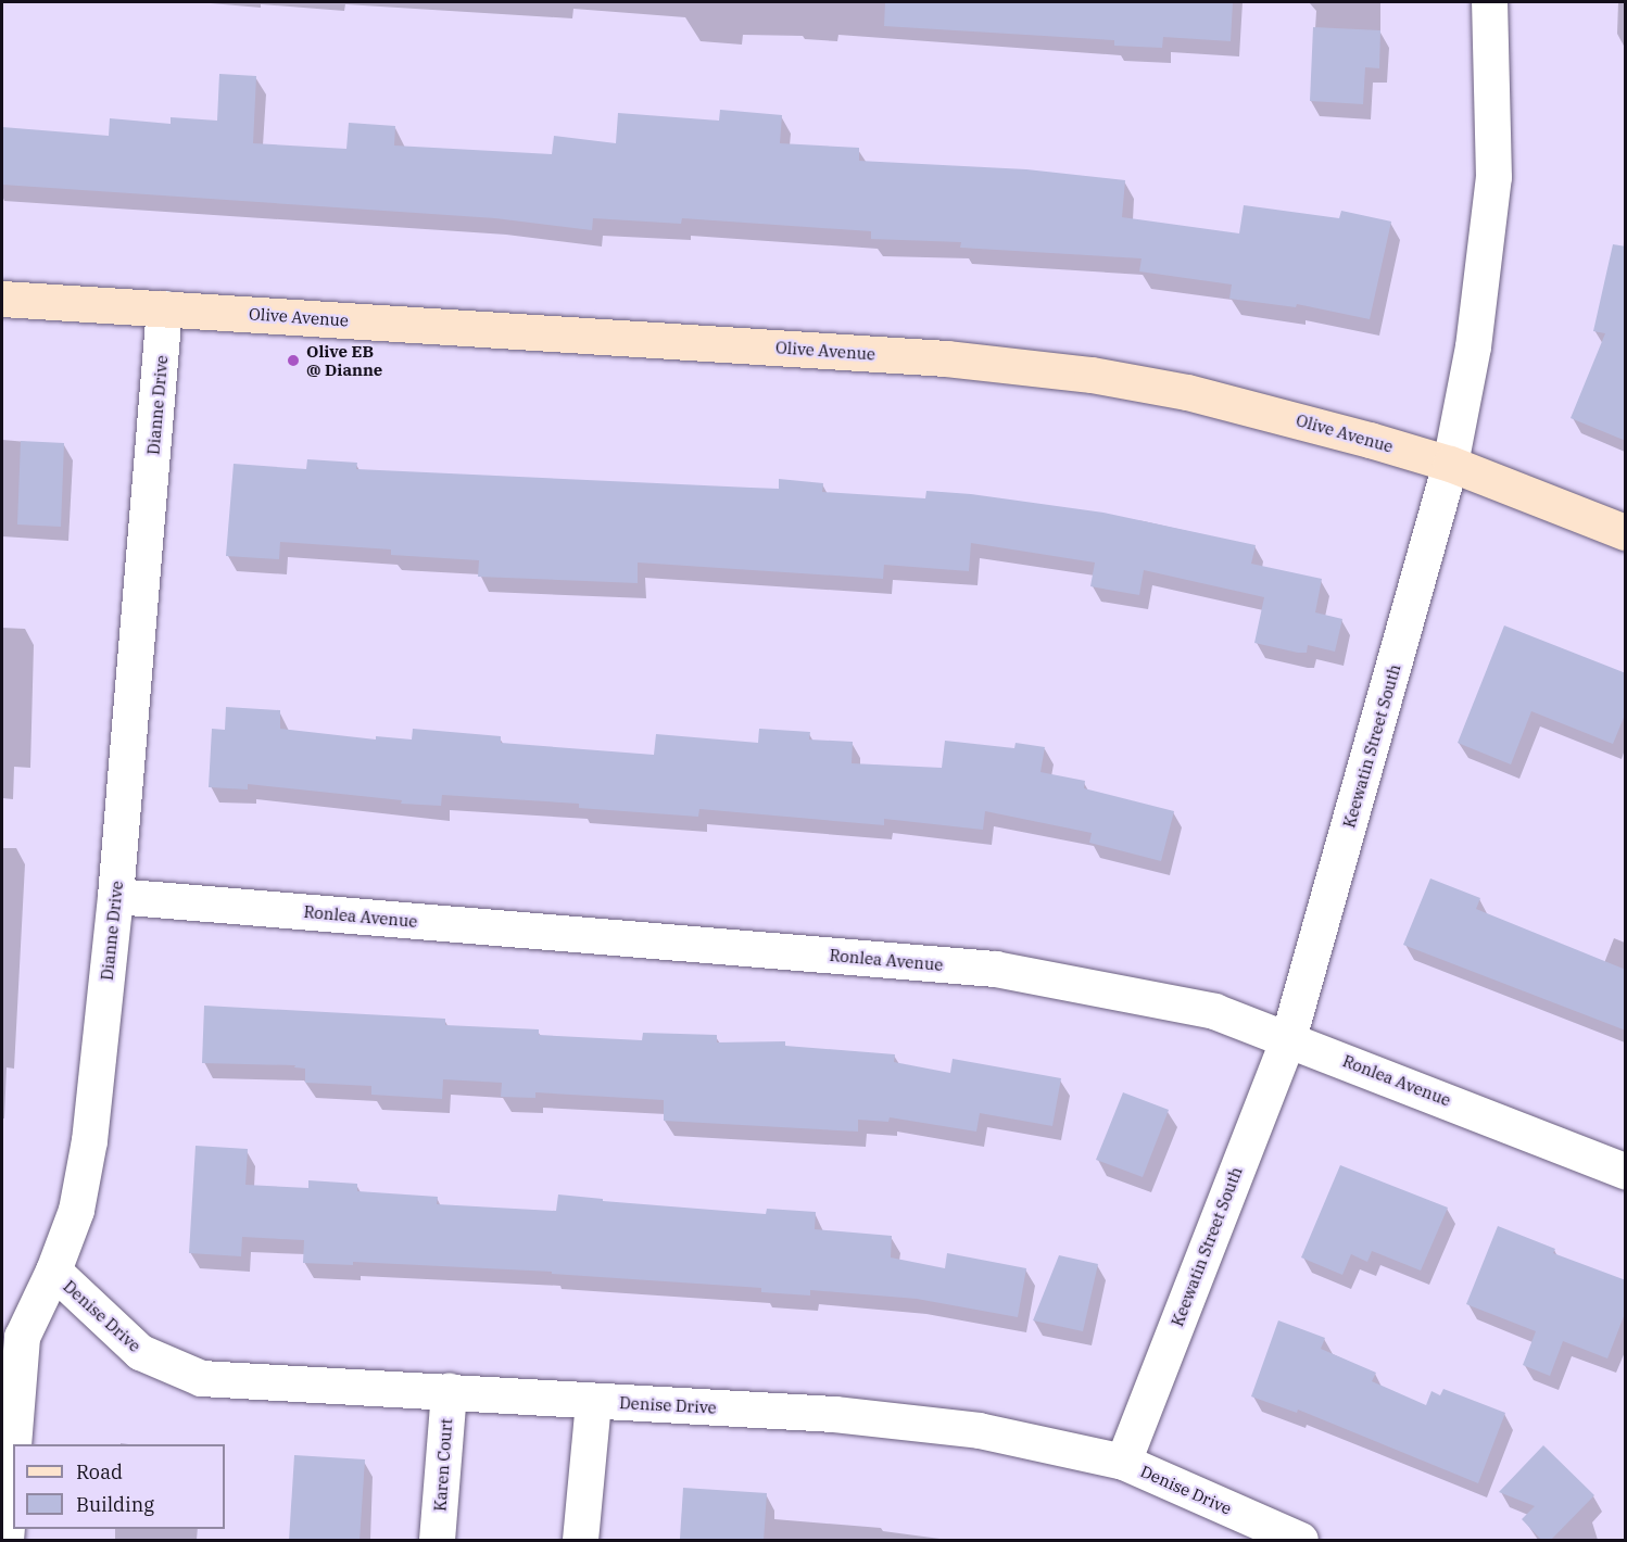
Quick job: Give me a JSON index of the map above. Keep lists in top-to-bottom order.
{
  "streets": {
    "main road": ["Olive Avenue"],
    "street": [
      "Dianne Drive",
      "Keewatin Street South",
      "Ronlea Avenue",
      "Denise Drive",
      "Karen Court"
    ]
  },
  "crossings": [
    ["Olive Avenue", "Dianne Drive"],
    ["Olive Avenue", "Keewatin Street South"],
    ["Dianne Drive", "Ronlea Avenue"],
    ["Dianne Drive", "Denise Drive"],
    ["Keewatin Street South", "Ronlea Avenue"],
    ["Keewatin Street South", "Denise Drive"],
    ["Denise Drive", "Karen Court"]
  ],
  "places": ["Olive EB @ Dianne"],
  "legend": ["Road", "Building"]
}
